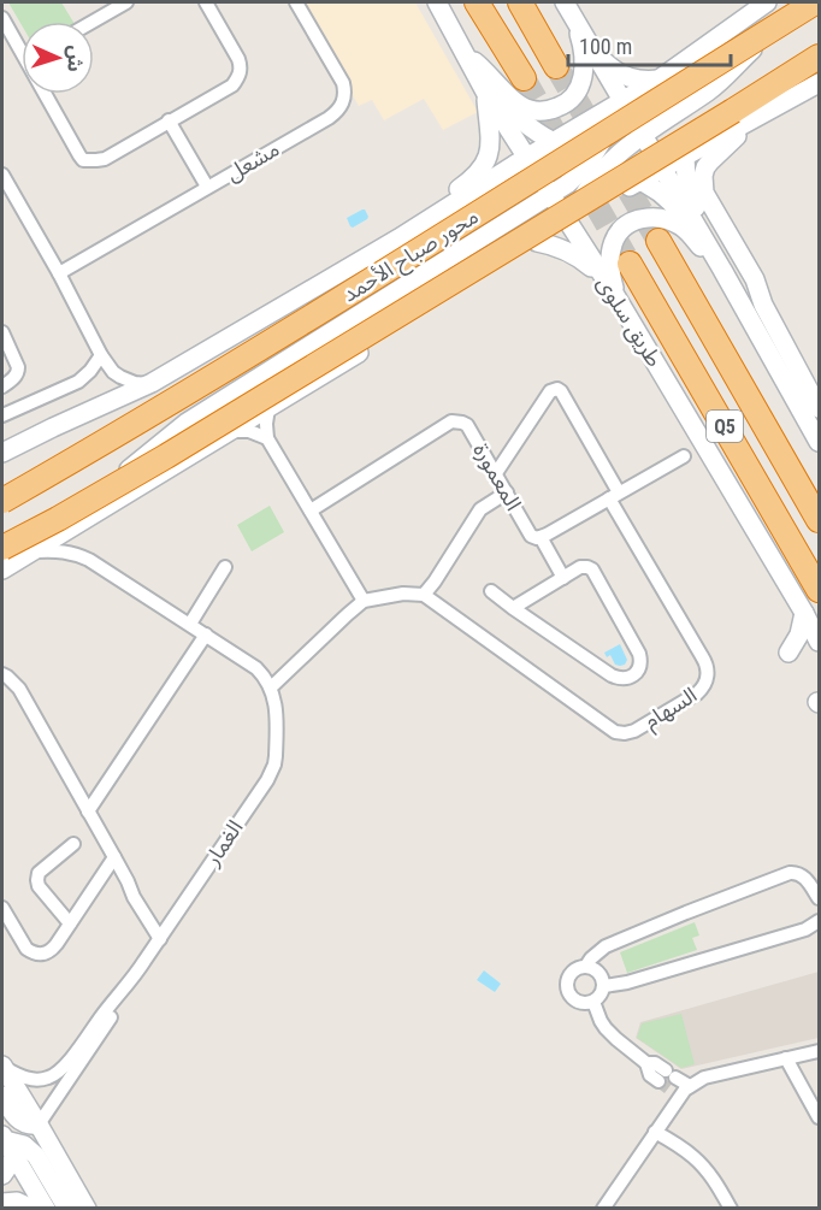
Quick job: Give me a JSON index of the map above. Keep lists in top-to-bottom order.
{
  "streets": {
    "highway": ["محور صباح الأحمد", "طريق سلوى", "Q5"],
    "street": [
      "مشعل",
      "المعمورة",
      "السهام",
      "الغمار"
    ]
  },
  "crossings": [
    ["محور صباح الأحمد", "طريق سلوى"],
    ["المعمورة", "السهام"]
  ],
  "scale_bar": "100 m",
  "north": "right"
}
